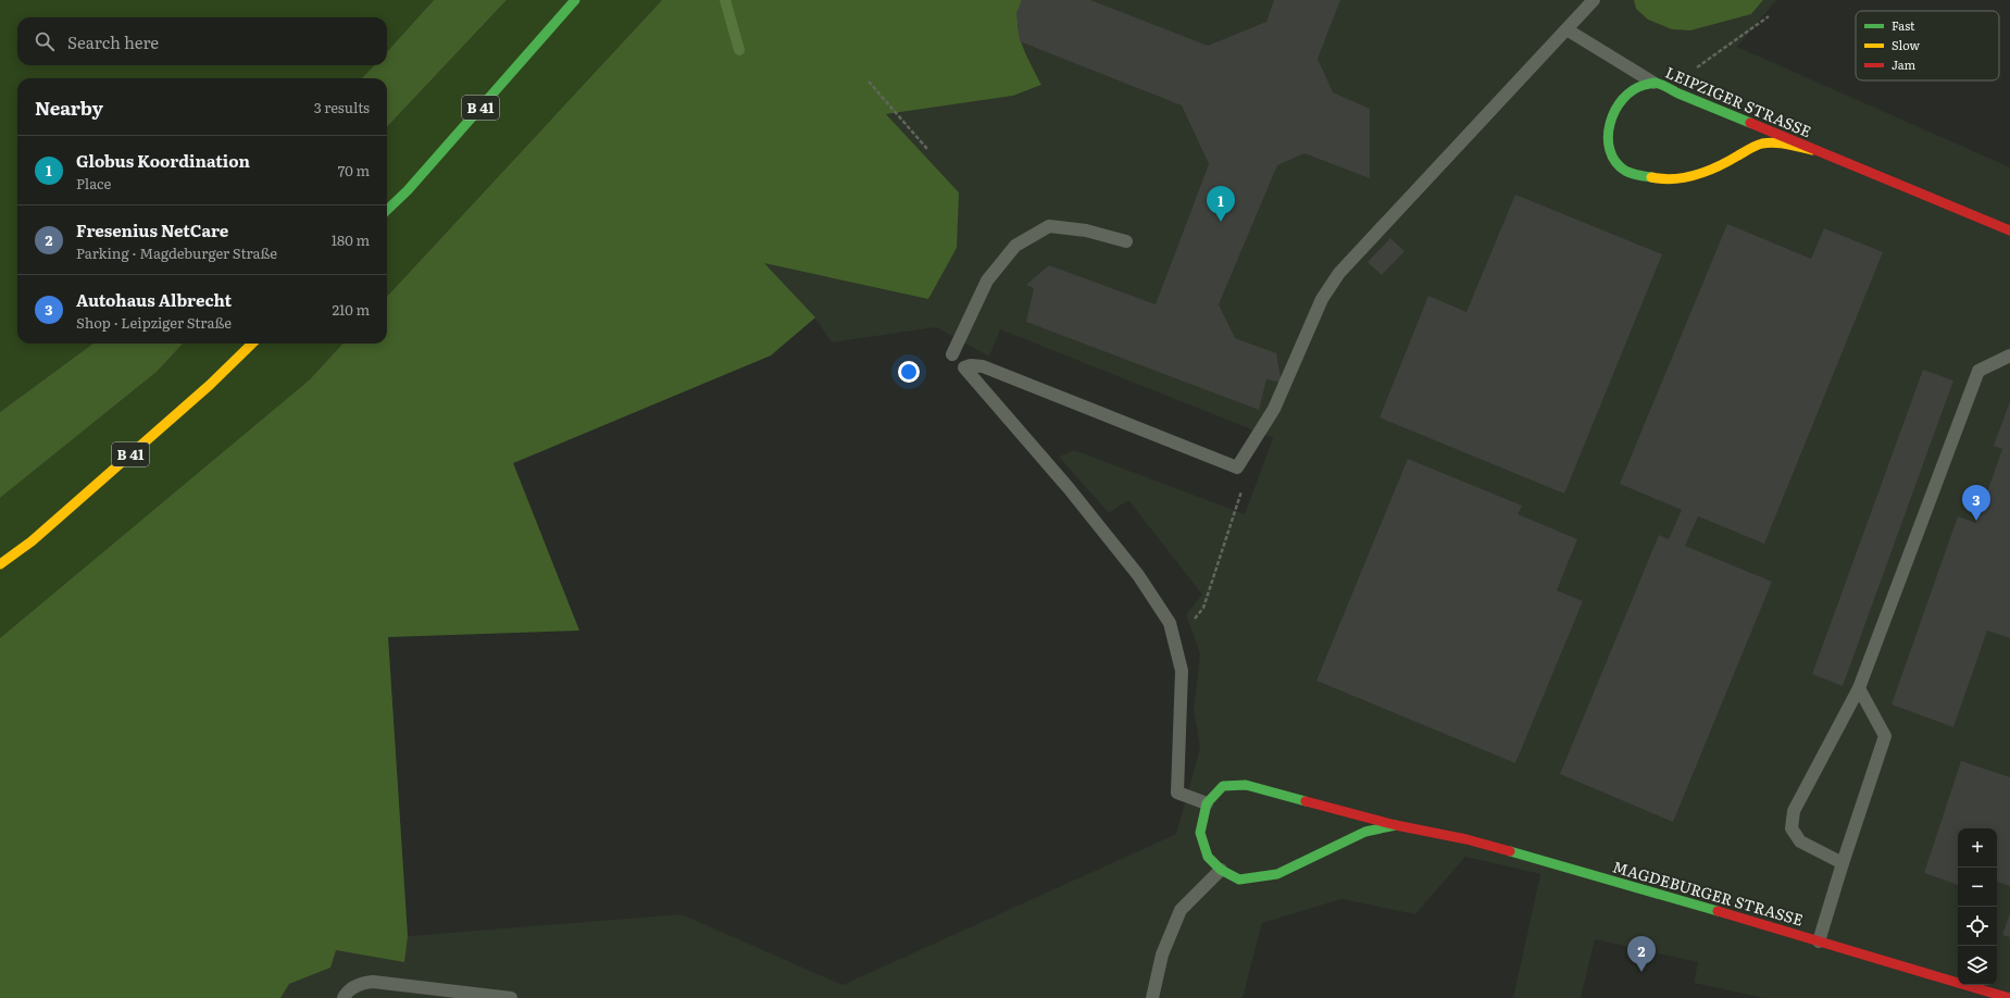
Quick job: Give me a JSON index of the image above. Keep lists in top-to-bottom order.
{
  "streets": {
    "main road": ["LEIPZIGER STRASSE", "B 41", "MAGDEBURGER STRASSE"]
  },
  "legend": ["Fast", "Slow", "Jam"],
  "page": {
    "search": "Search here",
    "heading": ["Nearby", "3 results"],
    "list": [
      {
        "mark": "1",
        "name": "Globus Koordination",
        "note": "Place",
        "value": "70 m"
      },
      {
        "mark": "2",
        "name": "Fresenius NetCare",
        "note": "Parking · Magdeburger Straße",
        "value": "180 m"
      },
      {
        "mark": "3",
        "name": "Autohaus Albrecht",
        "note": "Shop · Leipziger Straße",
        "value": "210 m"
      }
    ],
    "pins": ["1", "3", "2"],
    "map_buttons": ["+", "−"]
  }
}
